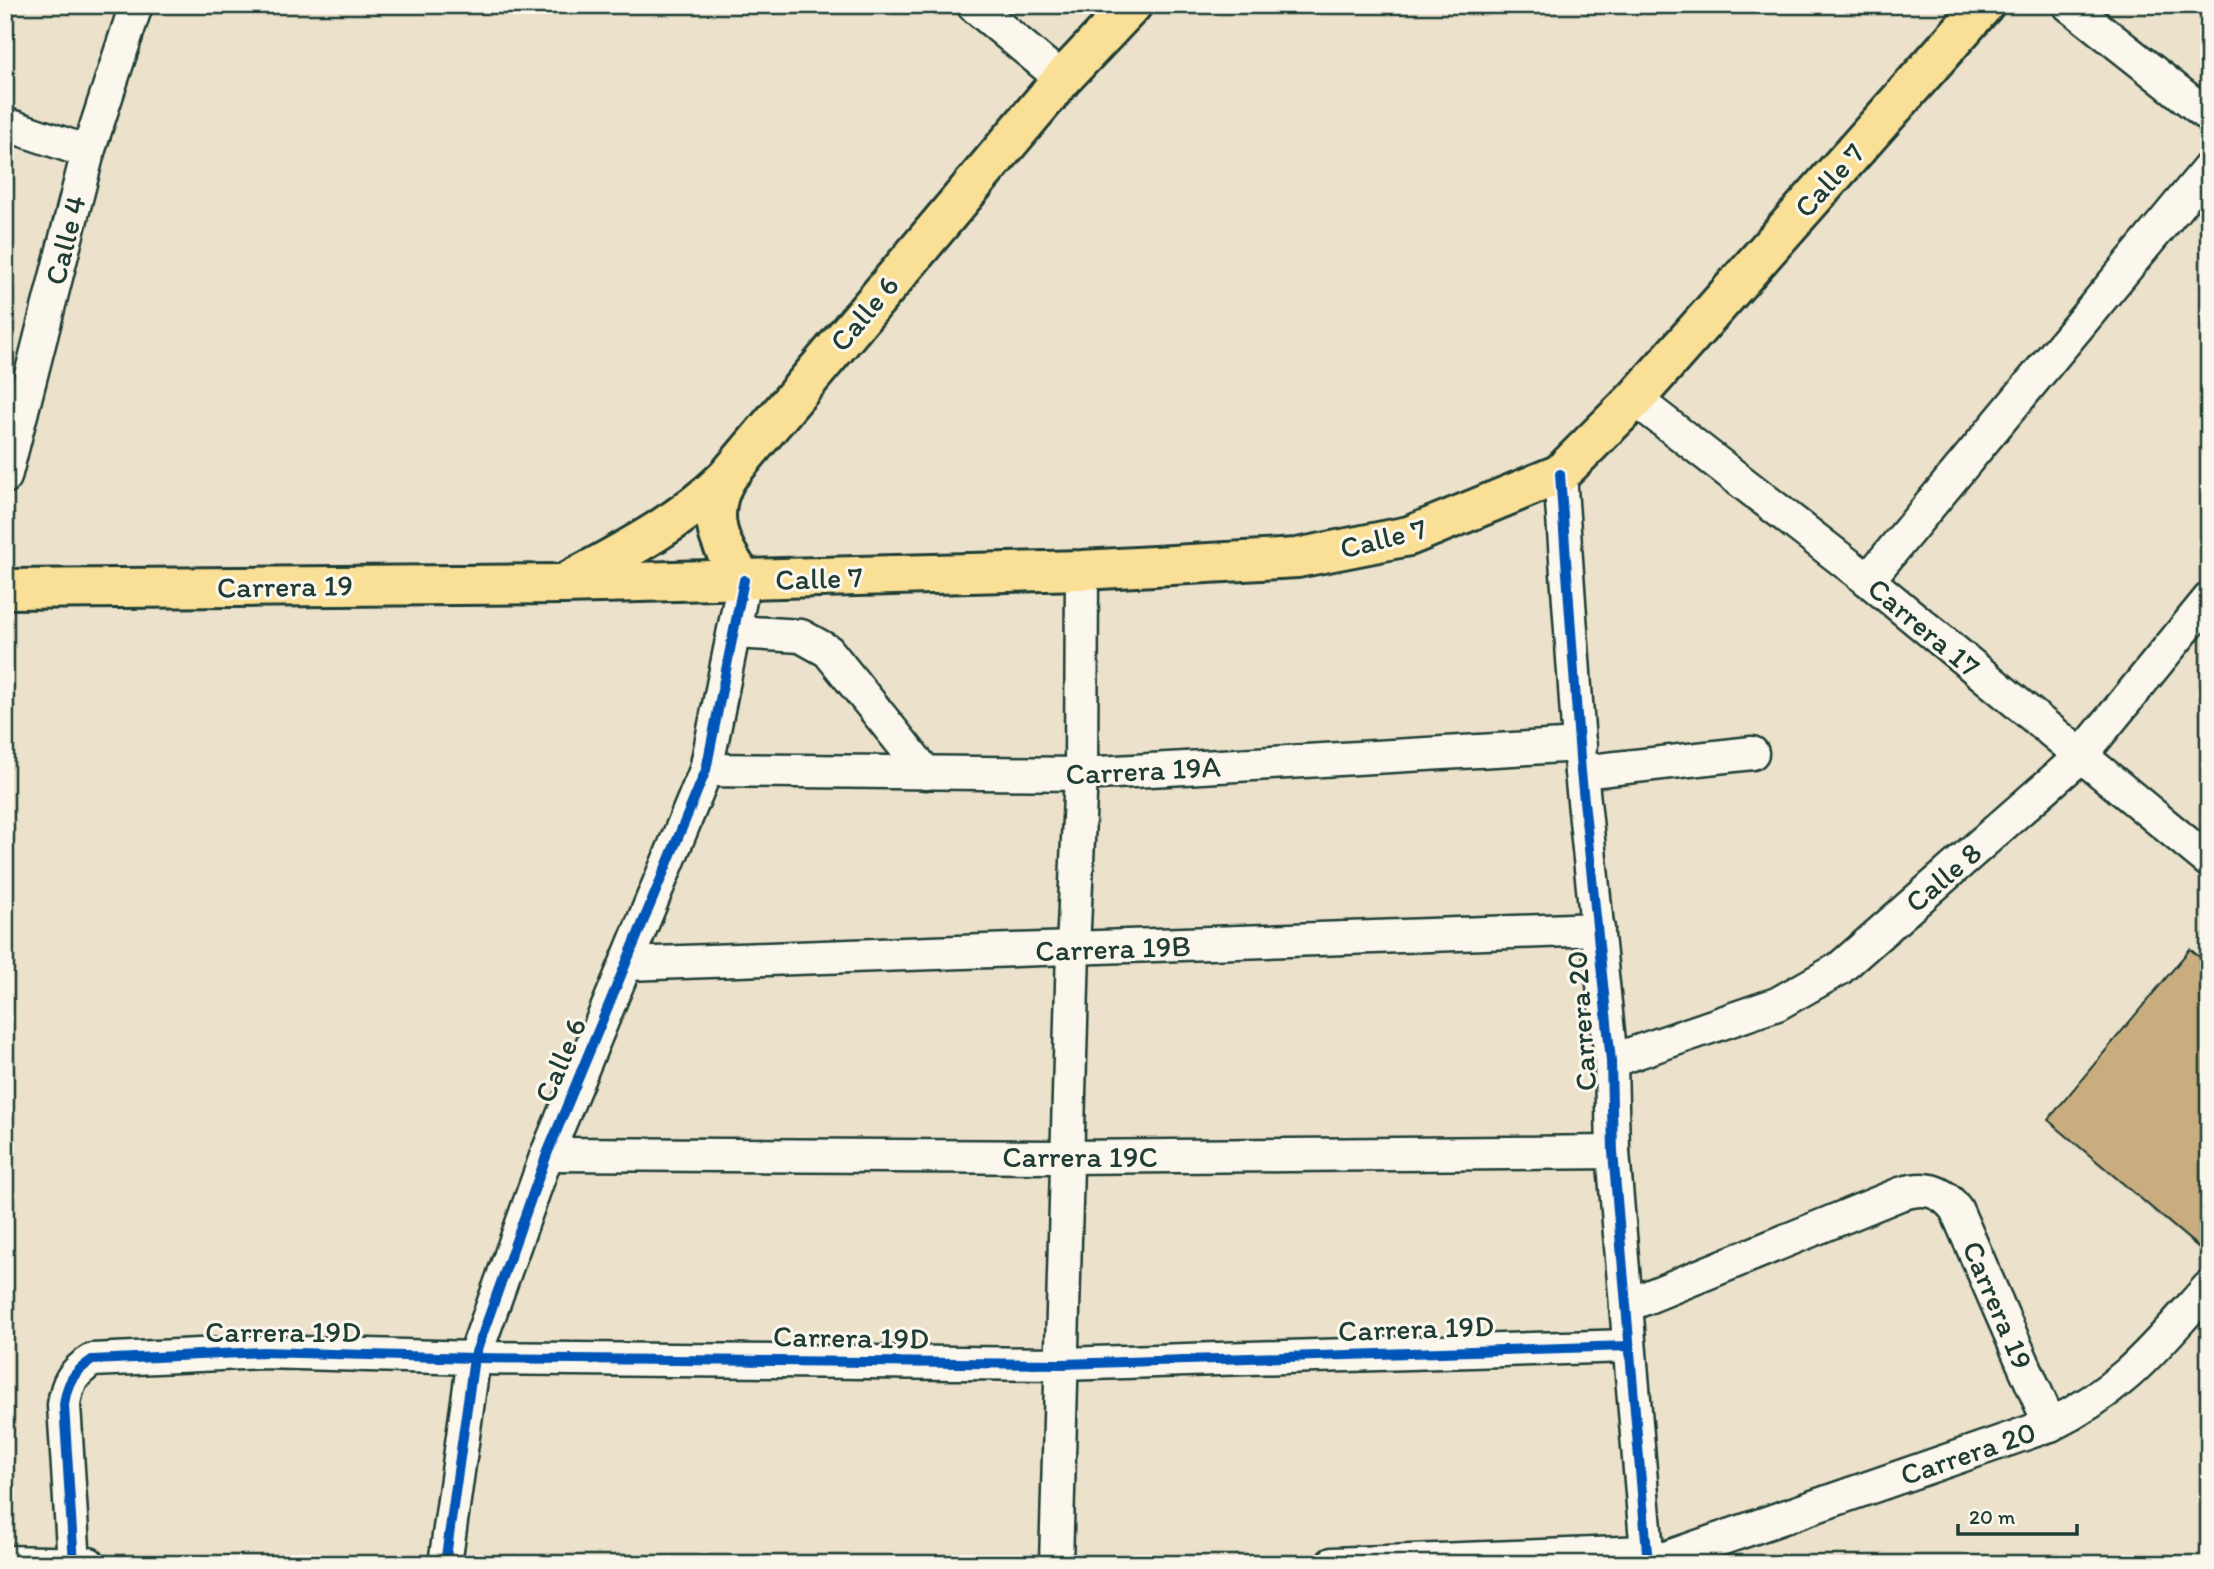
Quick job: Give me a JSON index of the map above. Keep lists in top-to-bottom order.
{
  "streets": {
    "main road": ["Calle 7", "Calle 6", "Carrera 19"],
    "street": [
      "Calle 4",
      "Carrera 17",
      "Carrera 19A",
      "Calle 8",
      "Carrera 19B",
      "Carrera 20",
      "Carrera 19C",
      "Carrera 19D"
    ]
  },
  "crossings": [
    ["Calle 7", "Calle 6"],
    ["Calle 7", "Carrera 19"],
    ["Calle 7", "Carrera 17"],
    ["Calle 7", "Carrera 20"],
    ["Calle 6", "Carrera 19"],
    ["Calle 6", "Carrera 19A"],
    ["Calle 6", "Carrera 19B"],
    ["Calle 6", "Carrera 19C"],
    ["Calle 6", "Carrera 19D"],
    ["Carrera 19", "Carrera 20"],
    ["Carrera 17", "Calle 8"],
    ["Carrera 19A", "Carrera 20"],
    ["Calle 8", "Carrera 20"],
    ["Carrera 19B", "Carrera 20"],
    ["Carrera 20", "Carrera 19C"],
    ["Carrera 20", "Carrera 19D"]
  ],
  "scale_bar": "20 m"
}
